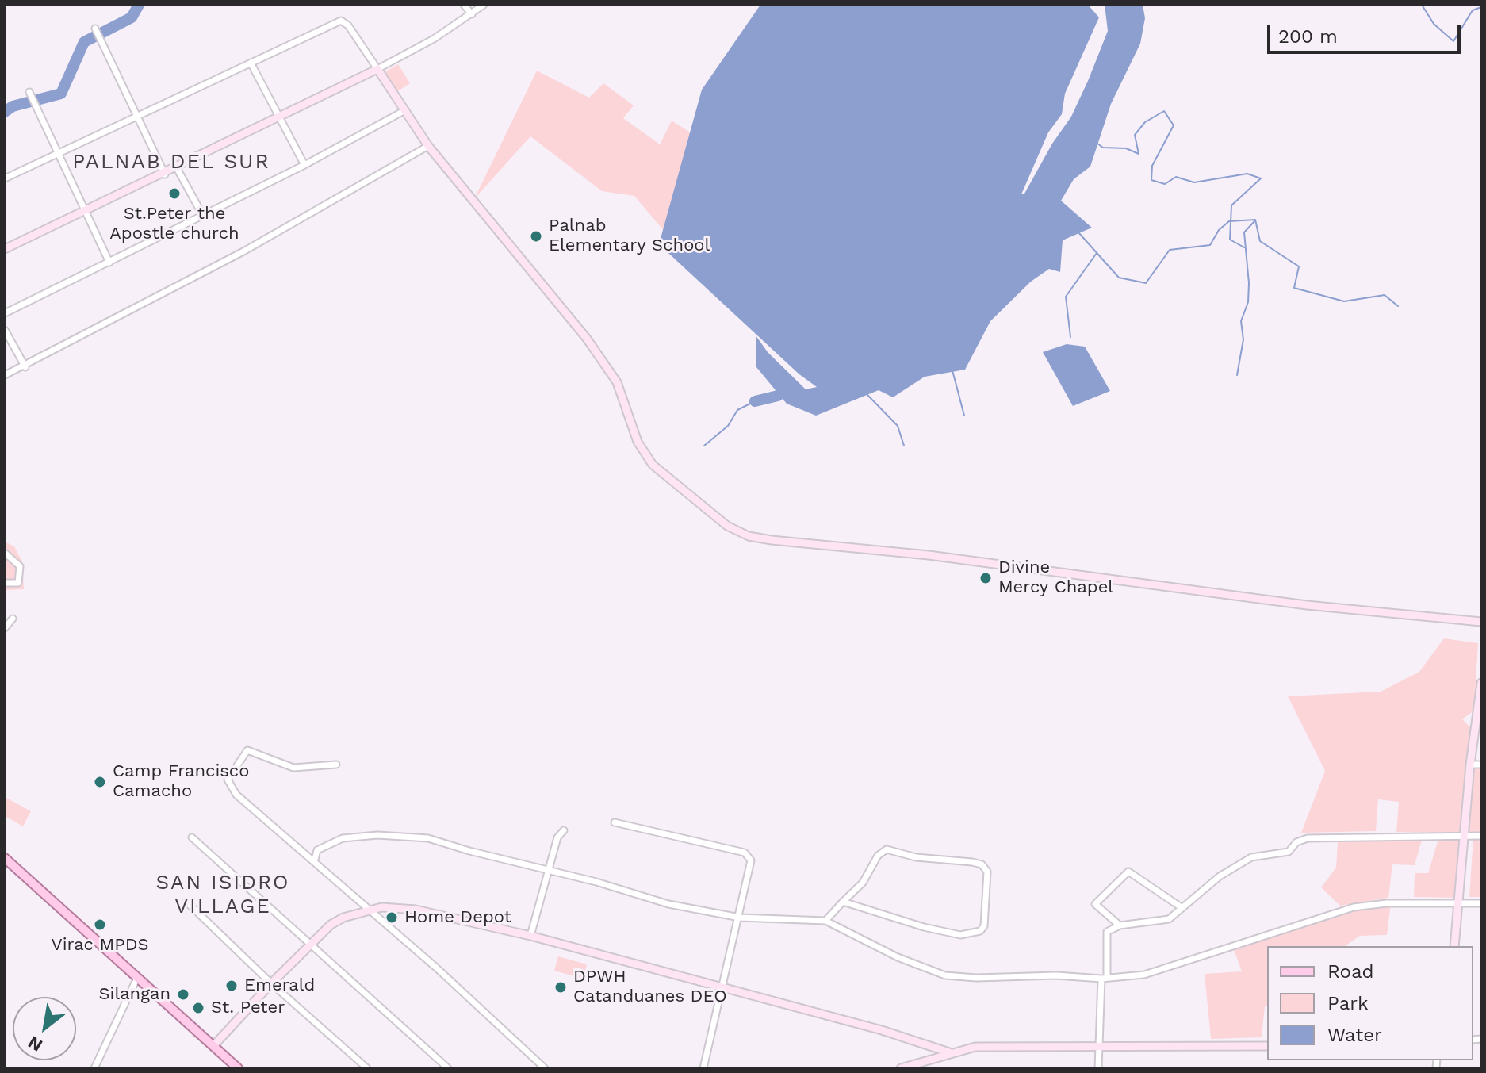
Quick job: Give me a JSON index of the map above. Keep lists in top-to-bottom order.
{
  "districts": ["PALNAB DEL SUR", "SAN ISIDRO VILLAGE"],
  "places": [
    "St.Peter the Apostle church",
    "Palnab Elementary School",
    "Divine Mercy Chapel",
    "Camp Francisco Camacho",
    "Home Depot",
    "Virac MPDS",
    "Emerald",
    "DPWH Catanduanes DEO",
    "Silangan",
    "St. Peter"
  ],
  "legend": ["Road", "Park", "Water"],
  "scale_bar": "200 m",
  "north": "bottom left"
}
